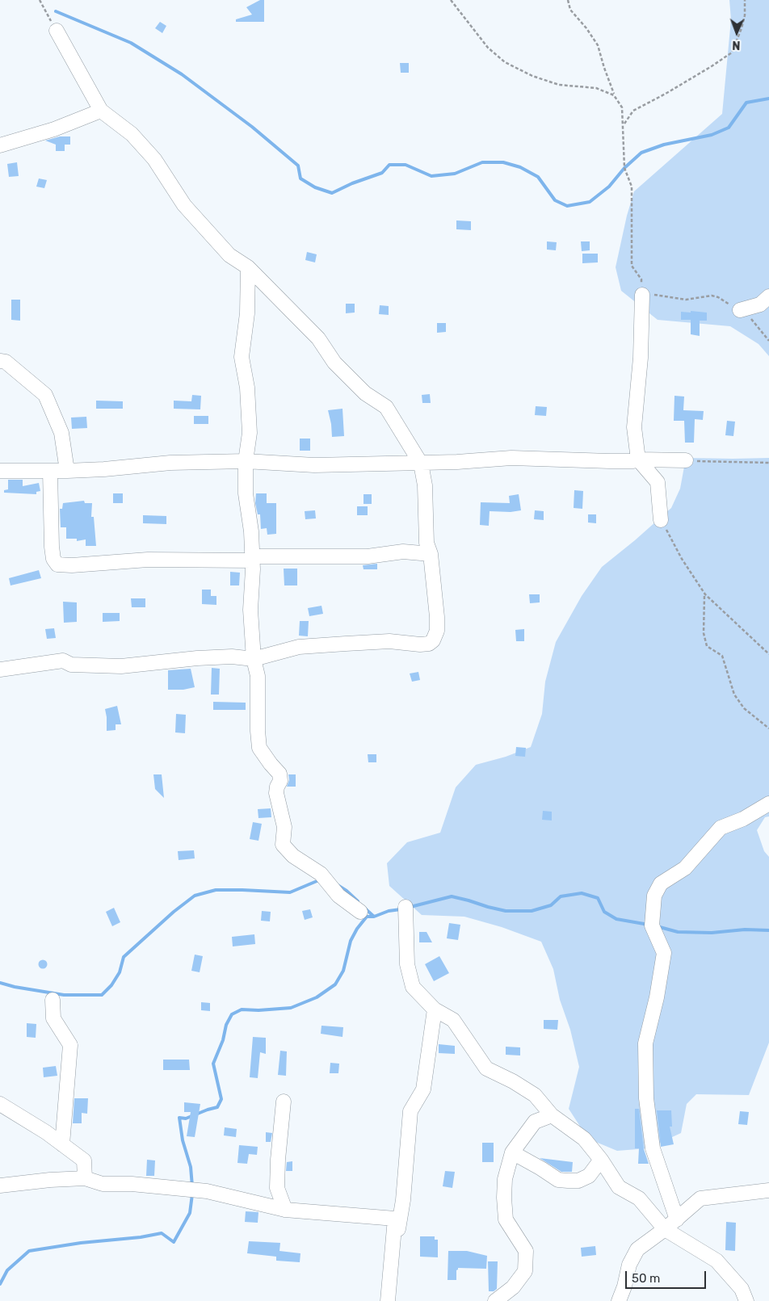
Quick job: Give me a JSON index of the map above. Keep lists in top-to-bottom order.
{
  "scale_bar": "50 m",
  "north": "bottom"
}
